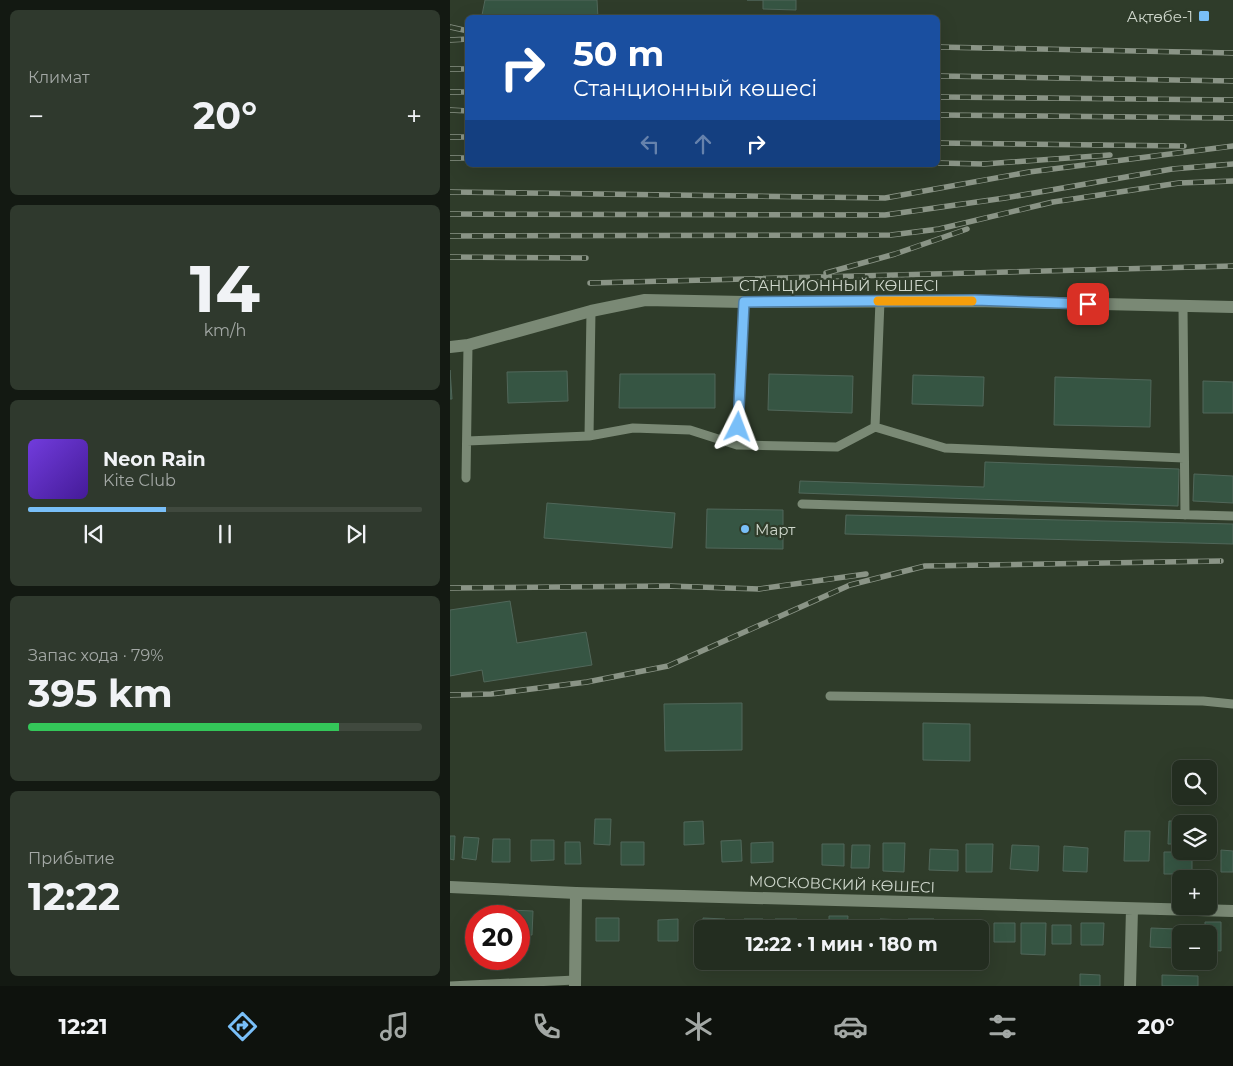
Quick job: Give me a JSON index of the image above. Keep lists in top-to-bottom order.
{
  "streets": {
    "street": ["СТАНЦИОННЫЙ КӨШЕСІ", "МОСКОВСКИЙ КӨШЕСІ"]
  },
  "places": {
    "transit": ["Ақтөбе-1"],
    "other": ["Март"]
  },
  "page": {
    "tile": [
      "Климат",
      ["14", "km/h"],
      ["Запас хода · 79%", "395 km"],
      ["Прибытие", "12:22"]
    ],
    "turn": ["50 m", "Станционный көшесі"],
    "heat": ["−", "20°", "+"],
    "song": ["Neon Rain", "Kite Club"],
    "map_buttons": ["+", "−"],
    "limit": "20",
    "trip": "12:22 · 1 мин · 180 m",
    "tabs": ["12:21", "20°"]
  }
}
